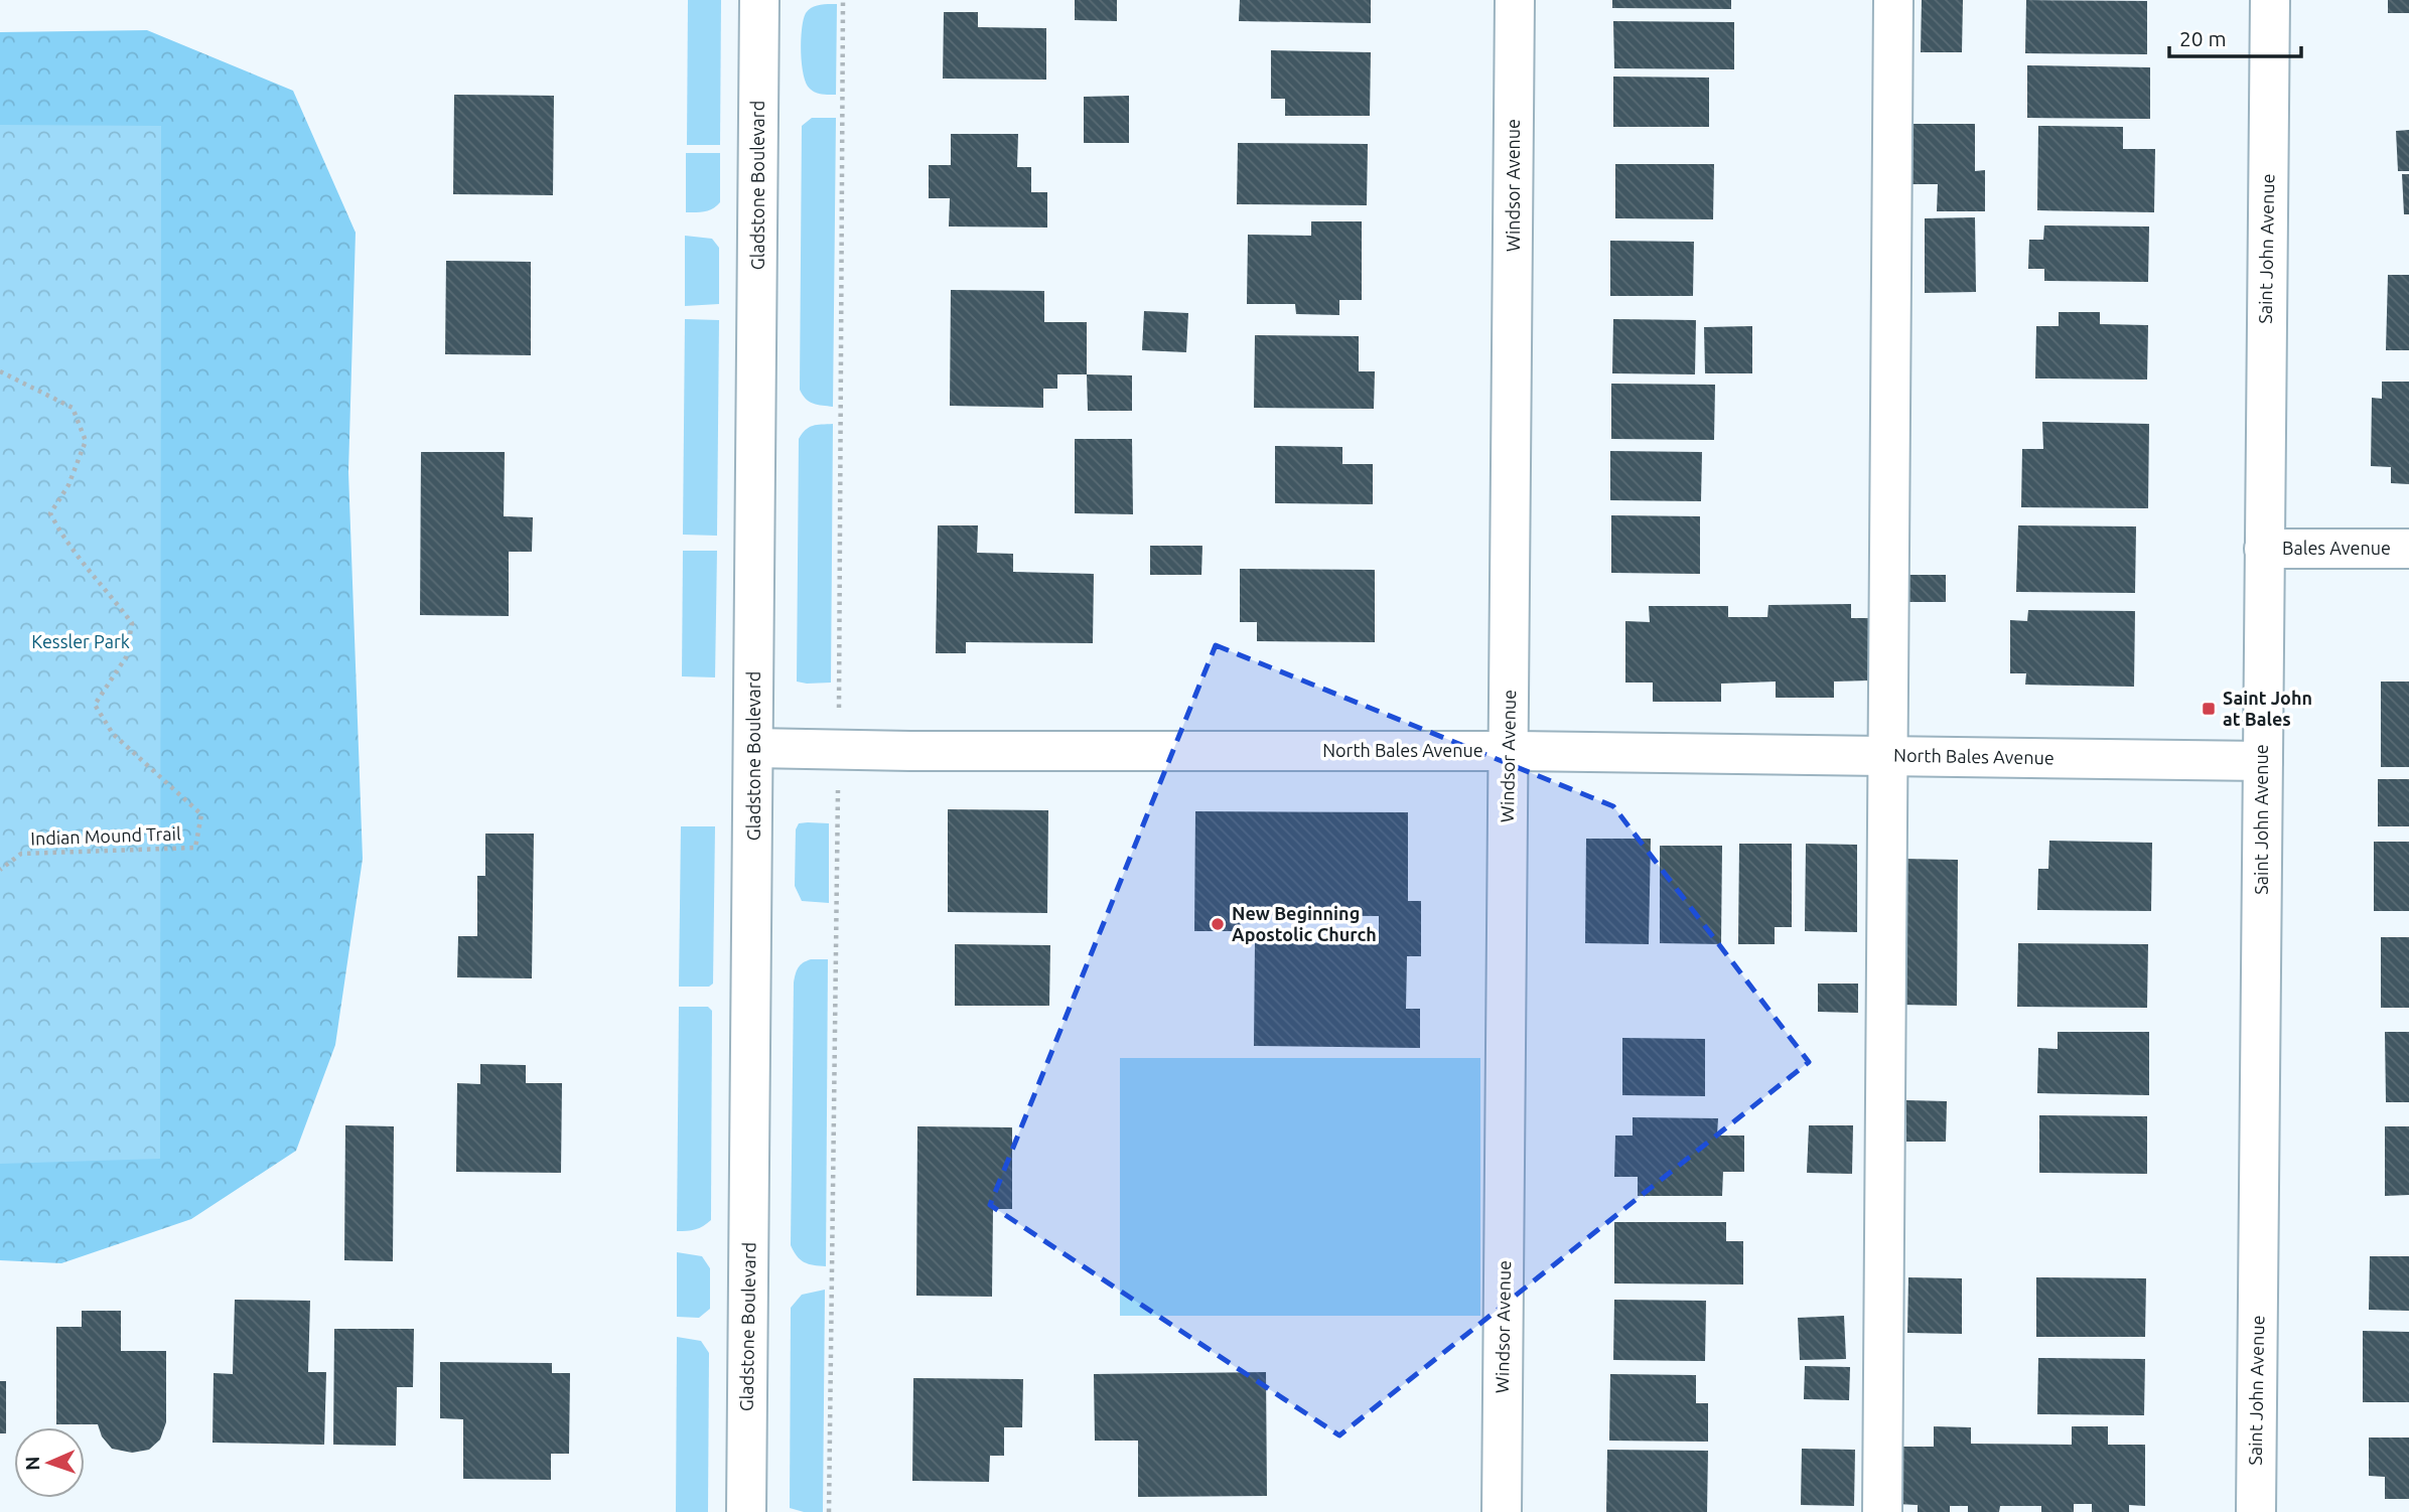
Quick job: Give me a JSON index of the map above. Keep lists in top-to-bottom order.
{
  "streets": {
    "street": [
      "Gladstone Boulevard",
      "Windsor Avenue",
      "Saint John Avenue",
      "Bales Avenue",
      "North Bales Avenue"
    ],
    "path": ["Indian Mound Trail"]
  },
  "crossings": [
    ["Gladstone Boulevard", "North Bales Avenue"],
    ["Windsor Avenue", "North Bales Avenue"],
    ["Saint John Avenue", "Bales Avenue"],
    ["Saint John Avenue", "North Bales Avenue"]
  ],
  "parks": ["Kessler Park"],
  "places": {
    "transit": ["Saint John at Bales"],
    "other": ["New Beginning Apostolic Church"]
  },
  "scale_bar": "20 m",
  "north": "left"
}
